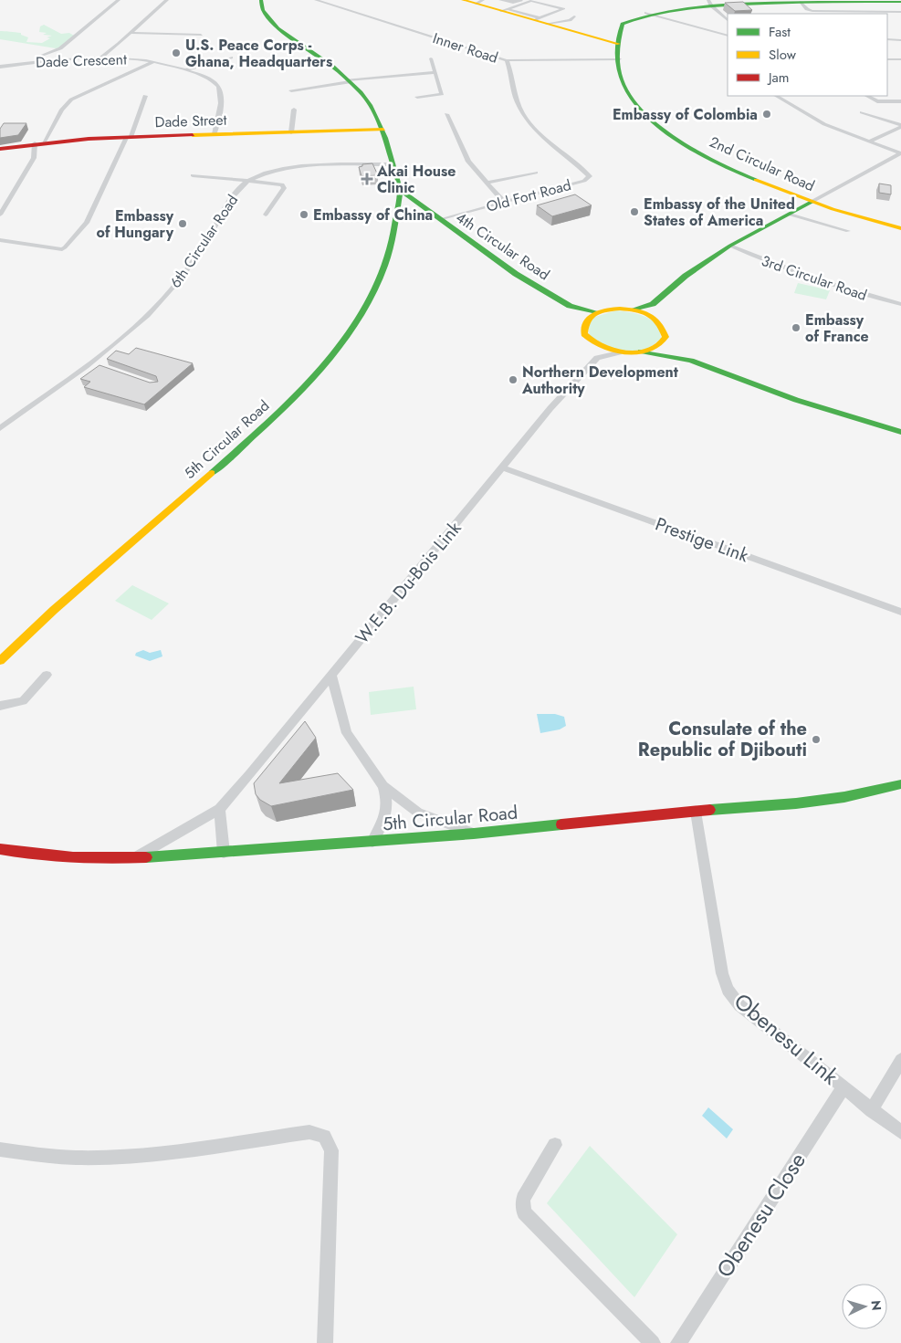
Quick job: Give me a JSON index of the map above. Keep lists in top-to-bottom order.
{
  "streets": {
    "street": [
      "Inner Road",
      "Dade Crescent",
      "Dade Street",
      "2nd Circular Road",
      "Old Fort Road",
      "6th Circular Road",
      "4th Circular Road",
      "3rd Circular Road",
      "5th Circular Road",
      "Prestige Link",
      "W.E.B. Du-Bois Link",
      "Obenesu Link",
      "Obenesu Close"
    ]
  },
  "crossings": [
    ["Inner Road", "2nd Circular Road"],
    ["Inner Road", "Old Fort Road"],
    ["Dade Crescent", "Dade Street"],
    ["Old Fort Road", "4th Circular Road"],
    ["4th Circular Road", "5th Circular Road"],
    ["5th Circular Road", "W.E.B. Du-Bois Link"],
    ["5th Circular Road", "Obenesu Link"],
    ["Prestige Link", "W.E.B. Du-Bois Link"],
    ["Obenesu Link", "Obenesu Close"]
  ],
  "places": {
    "other": [
      "U.S. Peace Corps - Ghana, Headquarters",
      "Embassy of Colombia",
      "Embassy of the United States of America",
      "Embassy of China",
      "Embassy of Hungary",
      "Embassy of France",
      "Northern Development Authority",
      "Consulate of the Republic of Djibouti"
    ],
    "health": ["Akai House Clinic"]
  },
  "legend": ["Fast", "Slow", "Jam"],
  "north": "right"
}
